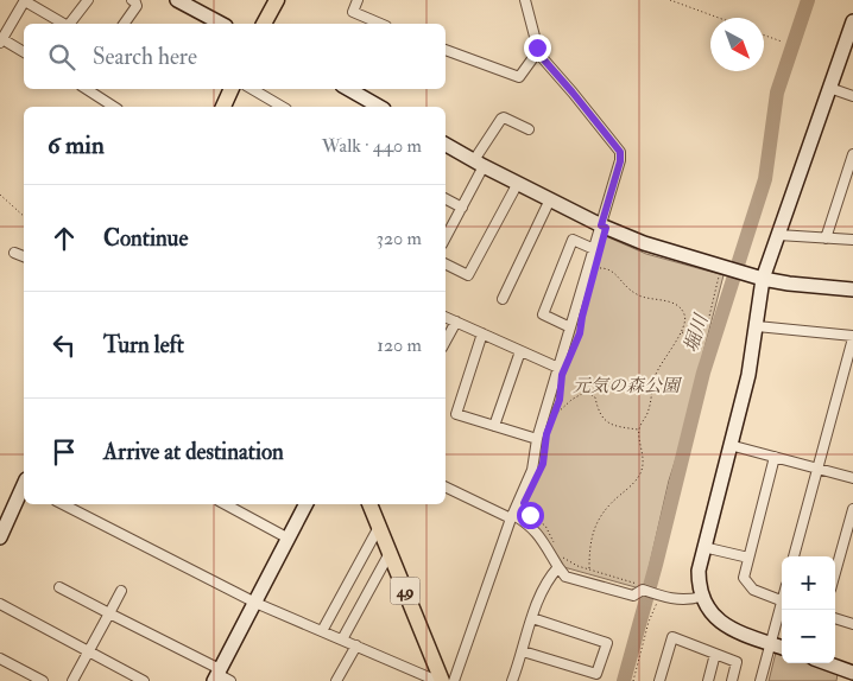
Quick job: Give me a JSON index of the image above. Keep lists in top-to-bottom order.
{
  "streets": {
    "main road": ["49"]
  },
  "water": ["堀川"],
  "parks": ["元気の森公園"],
  "north": "bottom right",
  "page": {
    "search": "Search here",
    "heading": ["6 min", "Walk · 440 m"],
    "list": [
      ["Continue", "320 m"],
      ["Turn left", "120 m"],
      "Arrive at destination"
    ],
    "map_buttons": ["+", "−"]
  }
}
